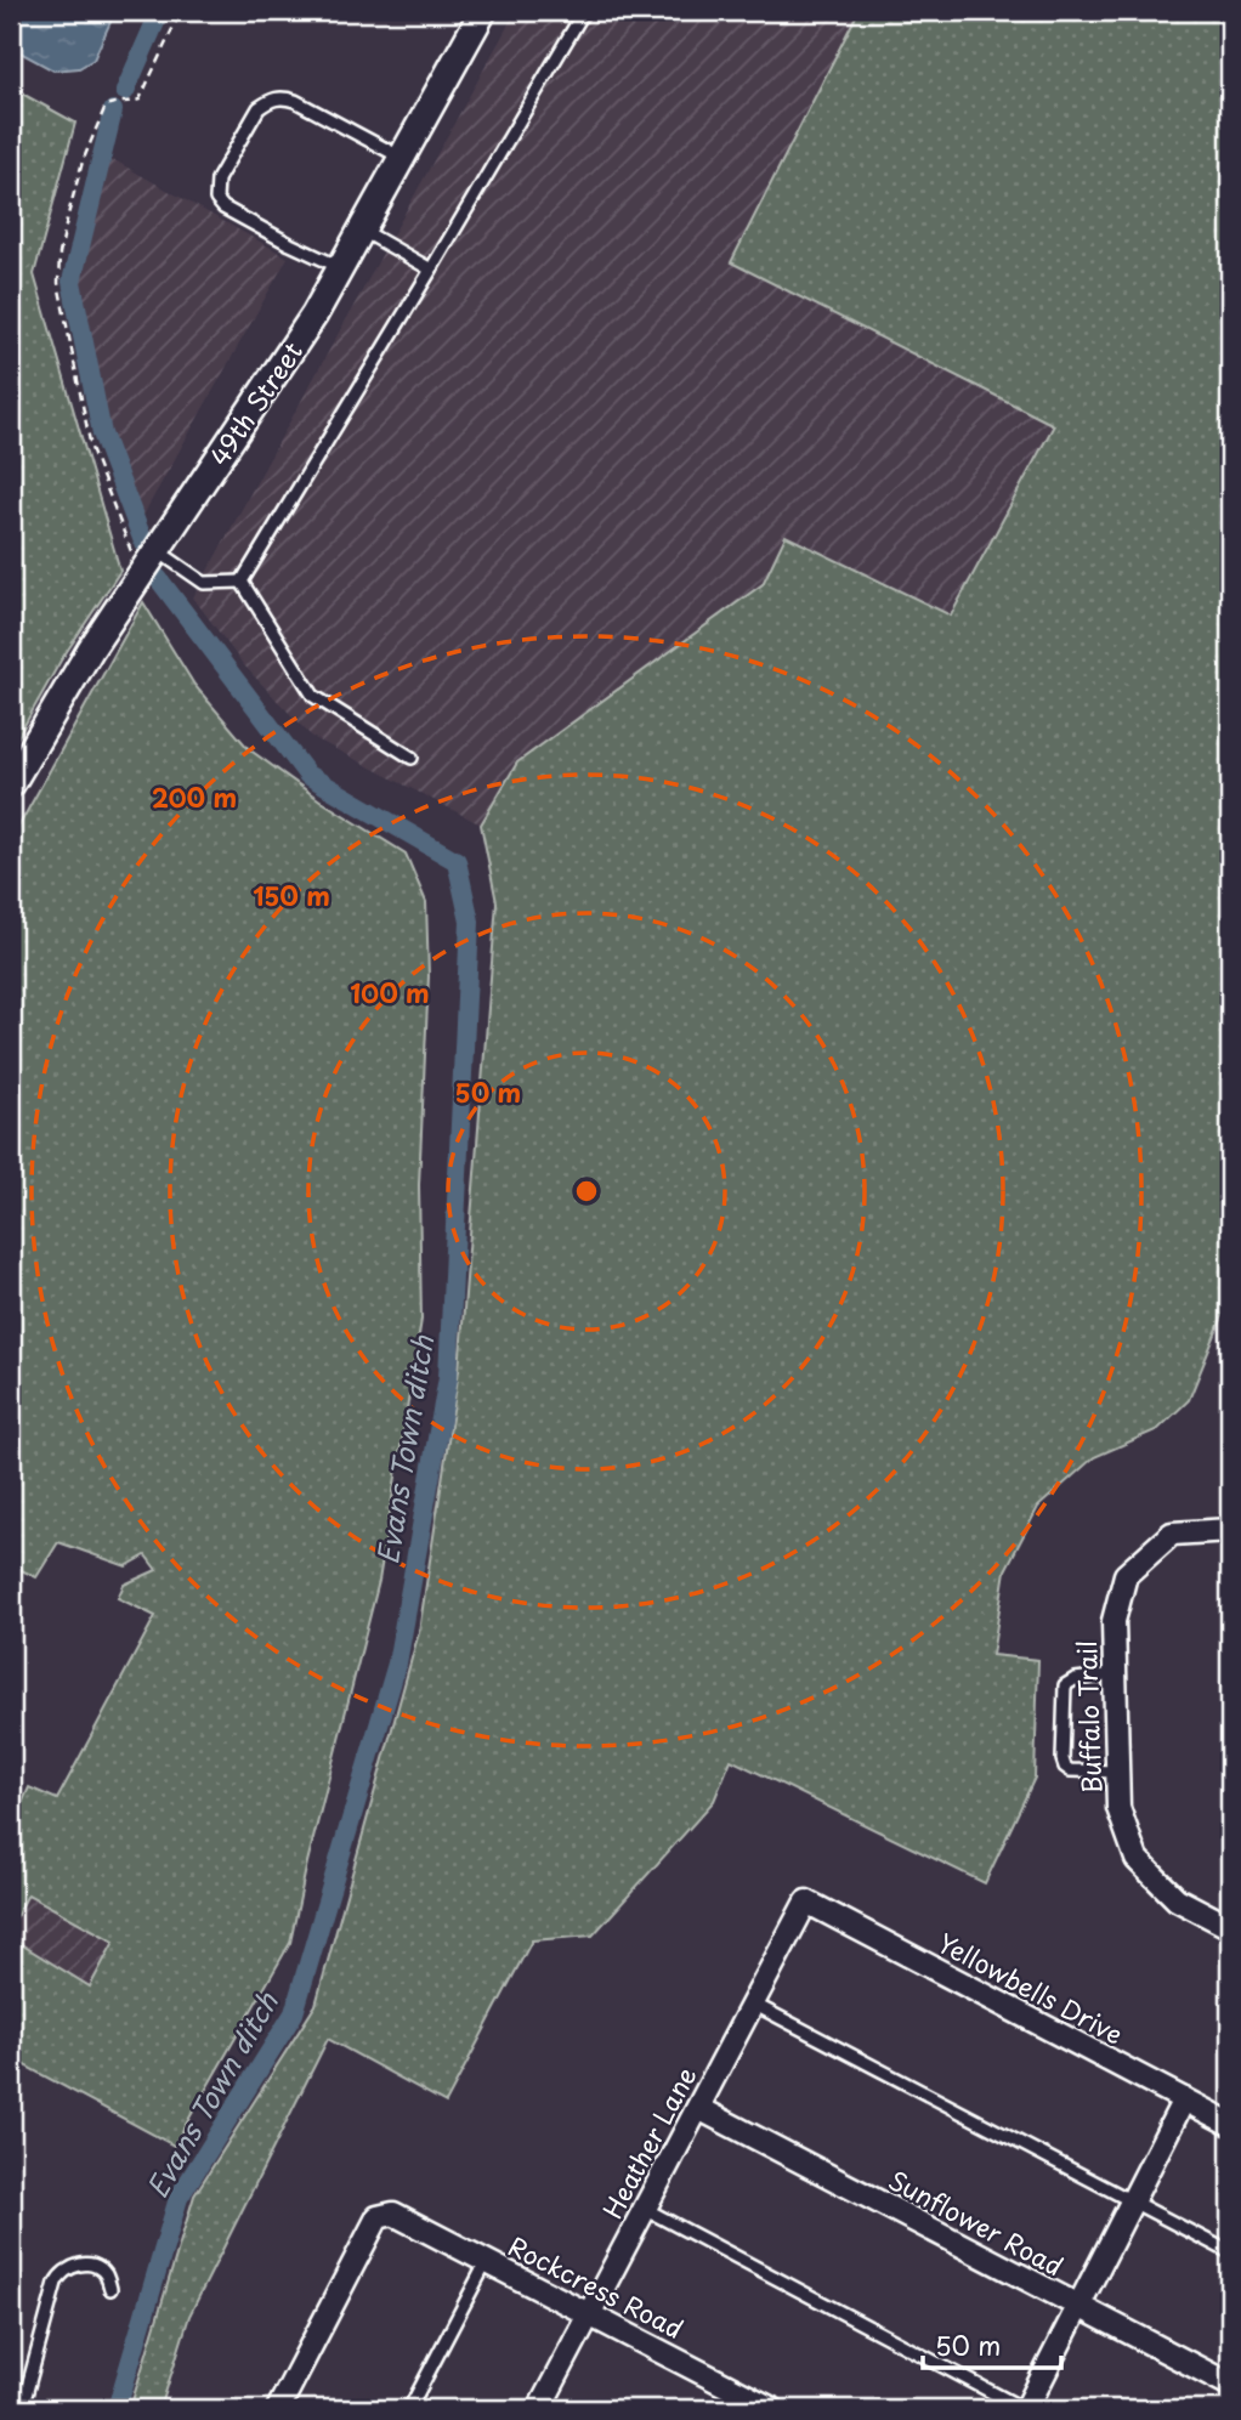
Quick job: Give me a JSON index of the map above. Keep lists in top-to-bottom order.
{
  "streets": {
    "street": [
      "49th Street",
      "Buffalo Trail",
      "Yellowbells Drive",
      "Heather Lane",
      "Sunflower Road",
      "Rockcress Road"
    ]
  },
  "crossings": [
    ["Yellowbells Drive", "Heather Lane"],
    ["Heather Lane", "Sunflower Road"],
    ["Heather Lane", "Rockcress Road"]
  ],
  "water": ["Evans Town ditch"],
  "scale_bar": "50 m",
  "rings": [
    "200 m",
    "150 m",
    "100 m",
    "50 m"
  ]
}
